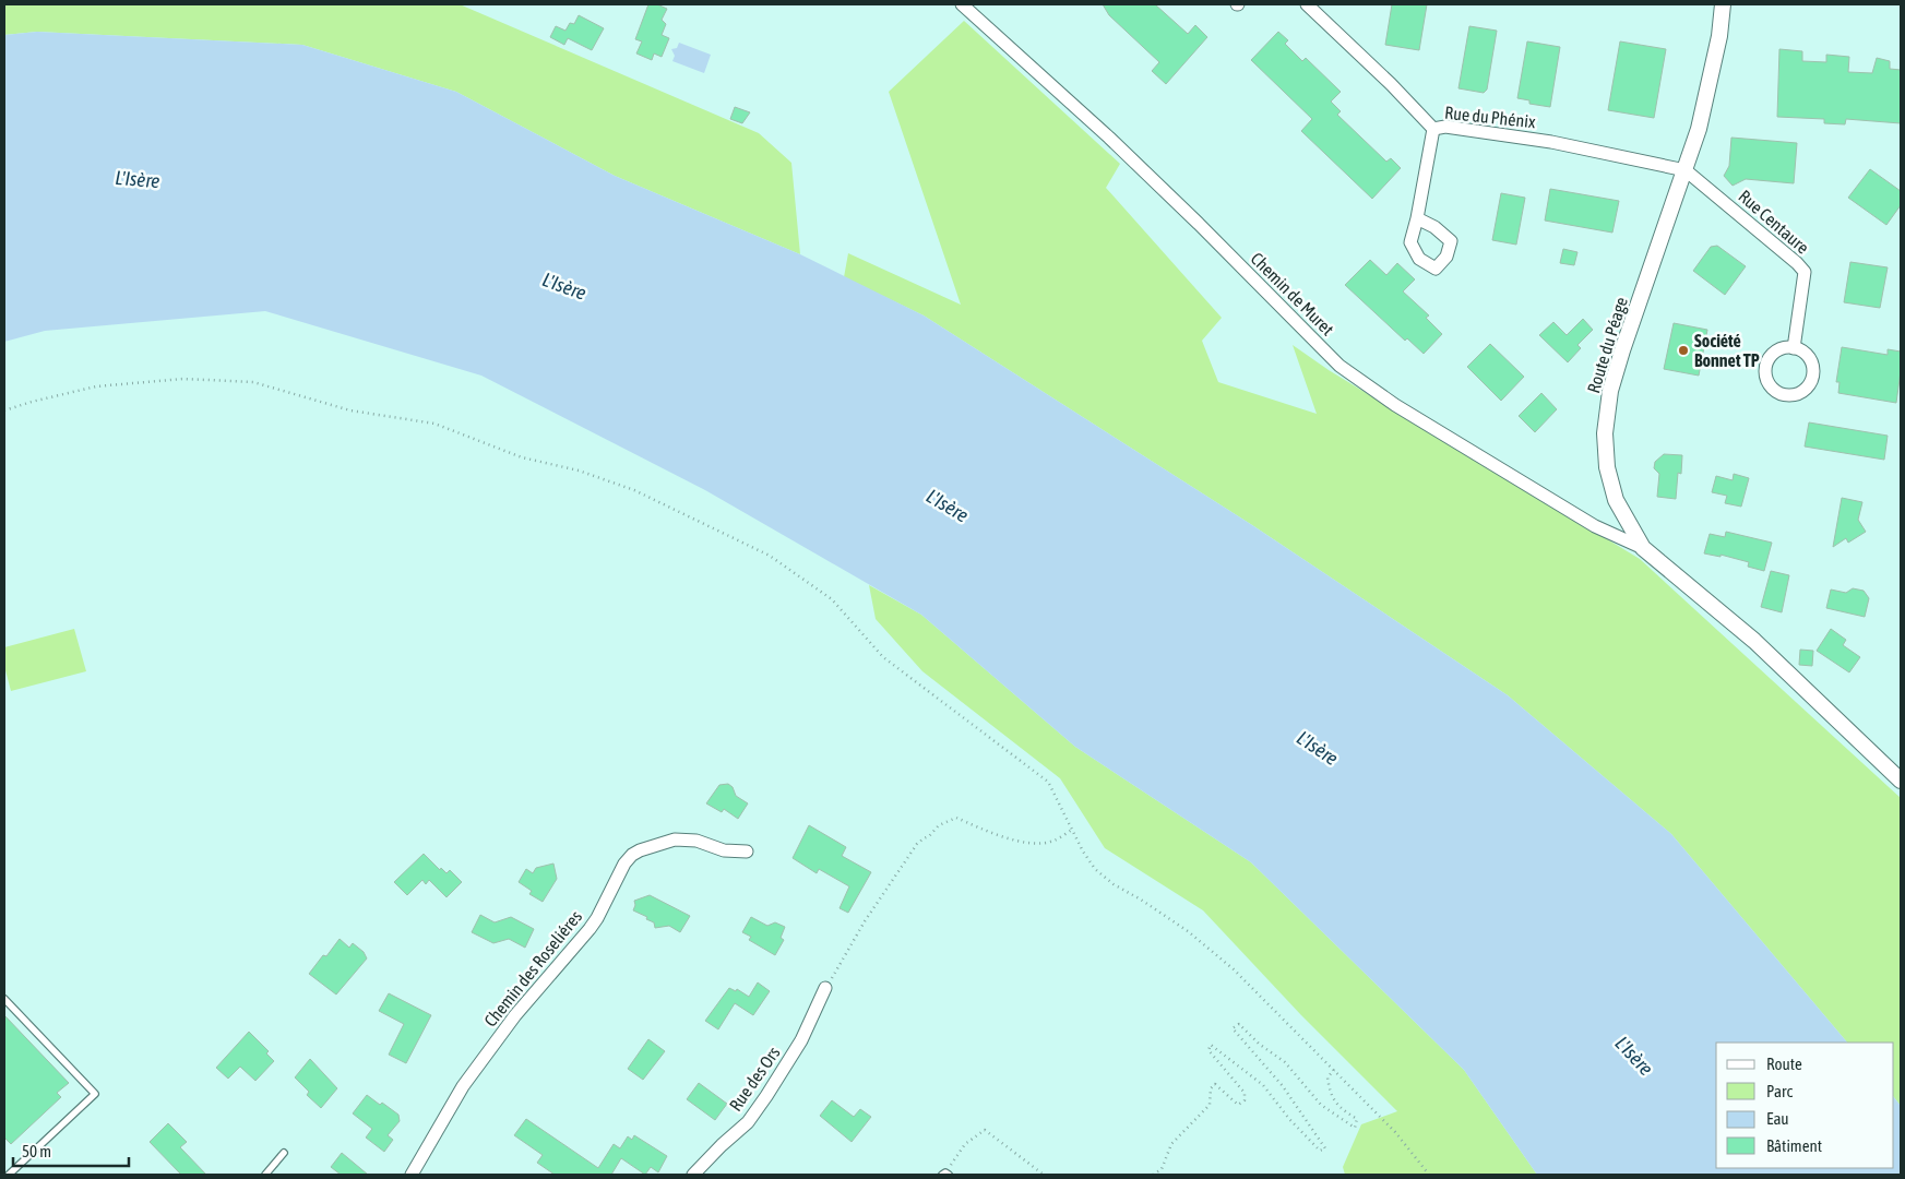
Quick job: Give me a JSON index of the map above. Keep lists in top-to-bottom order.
{
  "streets": {
    "street": [
      "Rue du Phénix",
      "Rue Centaure",
      "Chemin de Muret",
      "Route du Péage",
      "Chemin des Roseliéres",
      "Rue des Ors"
    ]
  },
  "crossings": [
    ["Rue du Phénix", "Rue Centaure"],
    ["Rue du Phénix", "Route du Péage"],
    ["Rue Centaure", "Route du Péage"],
    ["Chemin de Muret", "Route du Péage"]
  ],
  "water": ["L'Isère"],
  "places": ["Société Bonnet TP"],
  "legend": [
    "Route",
    "Parc",
    "Eau",
    "Bâtiment"
  ],
  "scale_bar": "50 m"
}
